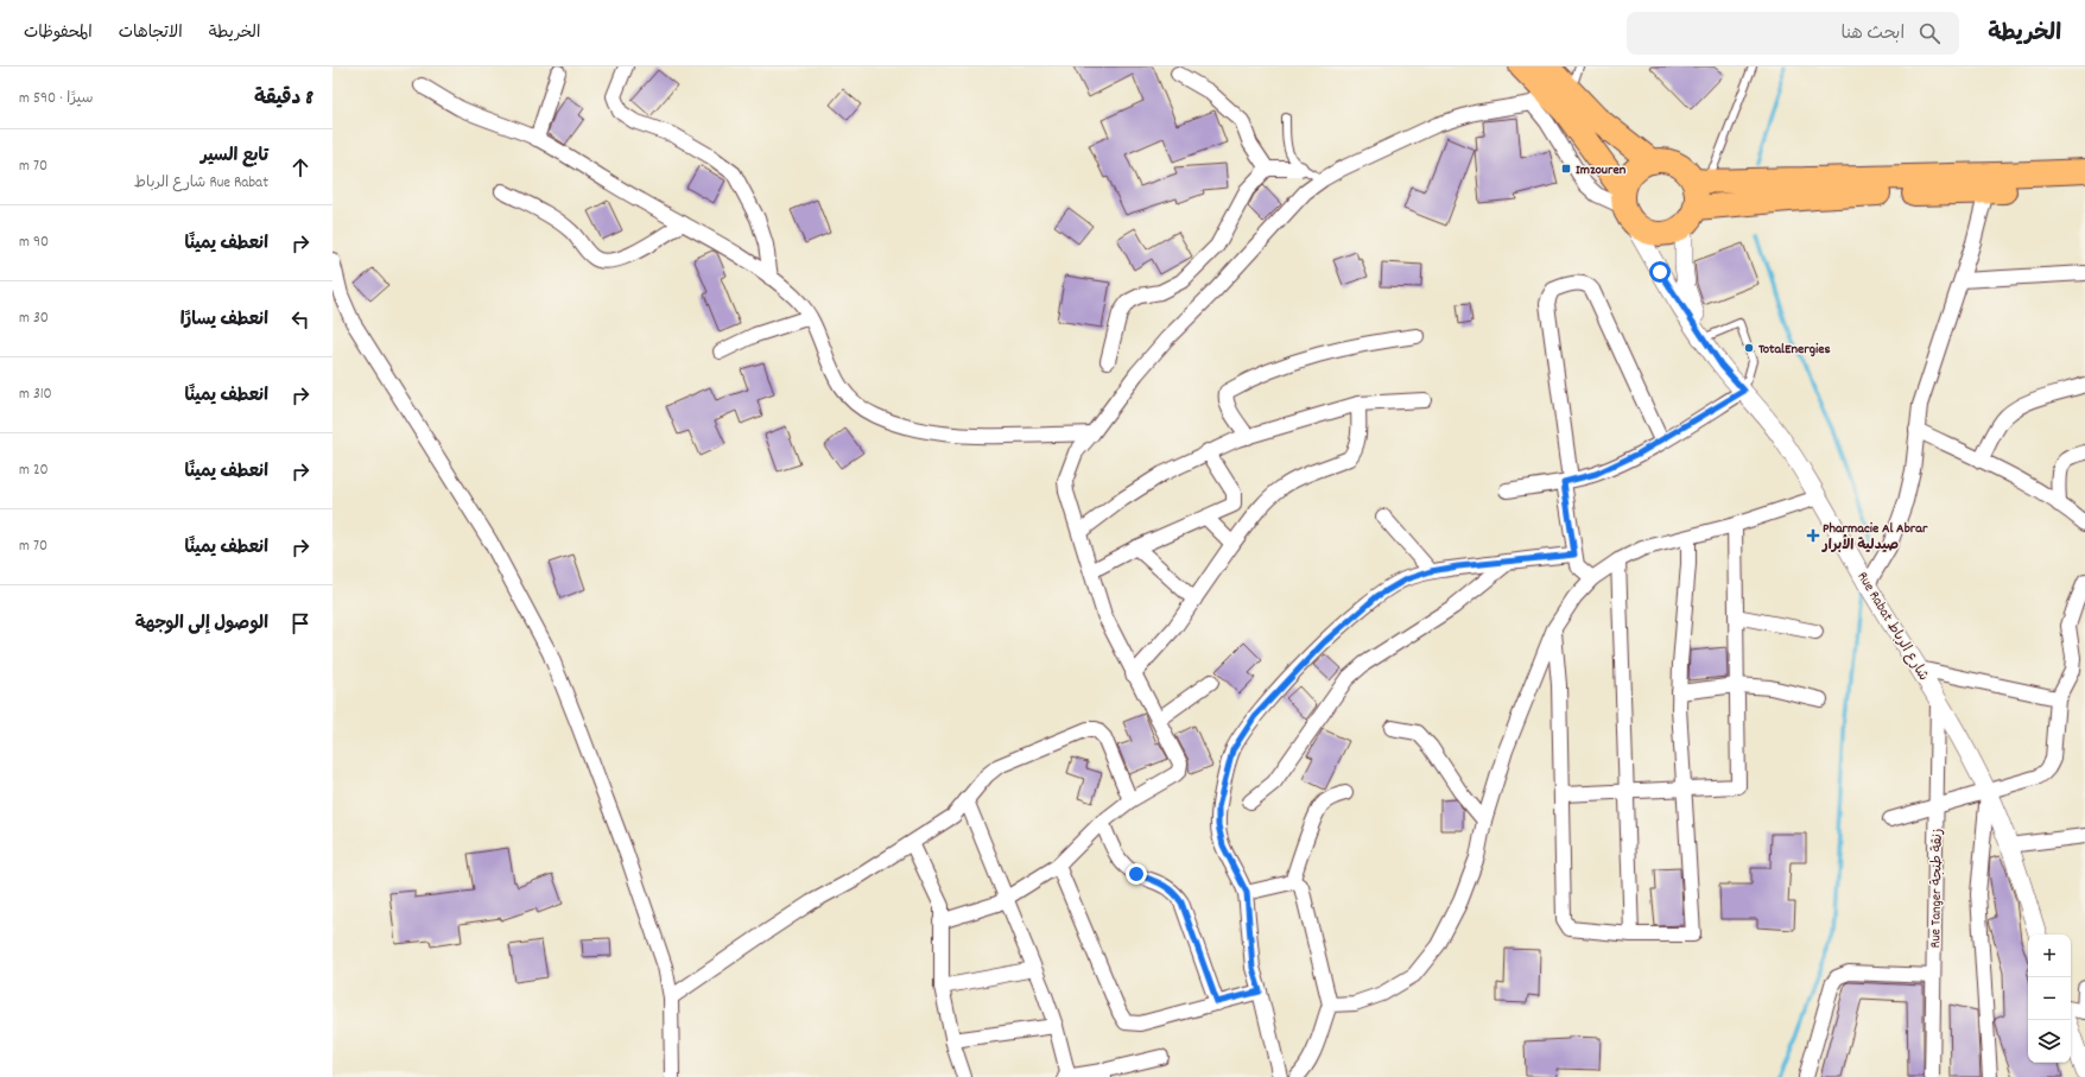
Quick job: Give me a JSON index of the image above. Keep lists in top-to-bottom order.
{
  "streets": {
    "street": ["Rue Rabat شارع الرباط", "Rue Tanger زنقة طنجة"]
  },
  "crossings": [
    ["Rue Rabat شارع الرباط", "Rue Tanger زنقة طنجة"]
  ],
  "places": {
    "transit": ["Imzouren"],
    "other": ["TotalEnergies"],
    "health": ["Pharmacie Al Abrar صيدلية الأبرار"]
  },
  "page": {
    "header": "الخريطة",
    "search": "ابحث هنا",
    "nav": ["الخريطة", "الاتجاهات", "المحفوظات"],
    "heading": ["8 دقيقة", "سيرًا · 590 m"],
    "list": [
      ["تابع السير", "Rue Rabat شارع الرباط", "70 m"],
      ["انعطف يمينًا", "90 m"],
      ["انعطف يسارًا", "30 m"],
      ["انعطف يمينًا", "310 m"],
      ["انعطف يمينًا", "20 m"],
      ["انعطف يمينًا", "70 m"],
      "الوصول إلى الوجهة"
    ],
    "map_buttons": ["+", "−"]
  }
}
